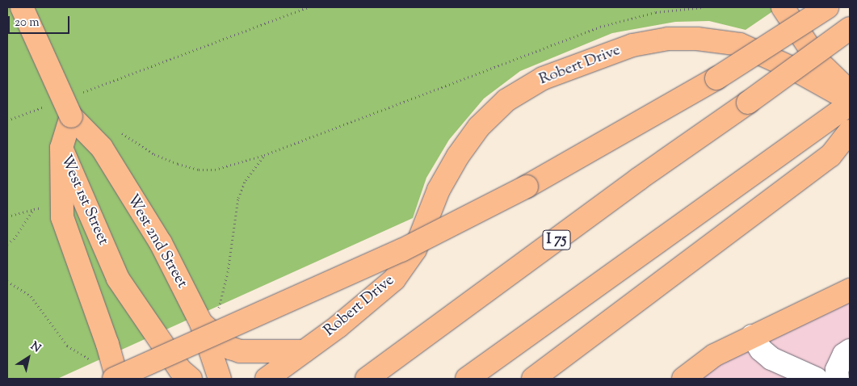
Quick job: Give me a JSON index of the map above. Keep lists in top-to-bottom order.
{
  "streets": {
    "main road": [
      "Robert Drive",
      "West 1st Street",
      "I 75",
      "West 2nd Street"
    ]
  },
  "crossings": [
    ["West 1st Street", "West 2nd Street"]
  ],
  "scale_bar": "20 m",
  "north": "top right"
}
